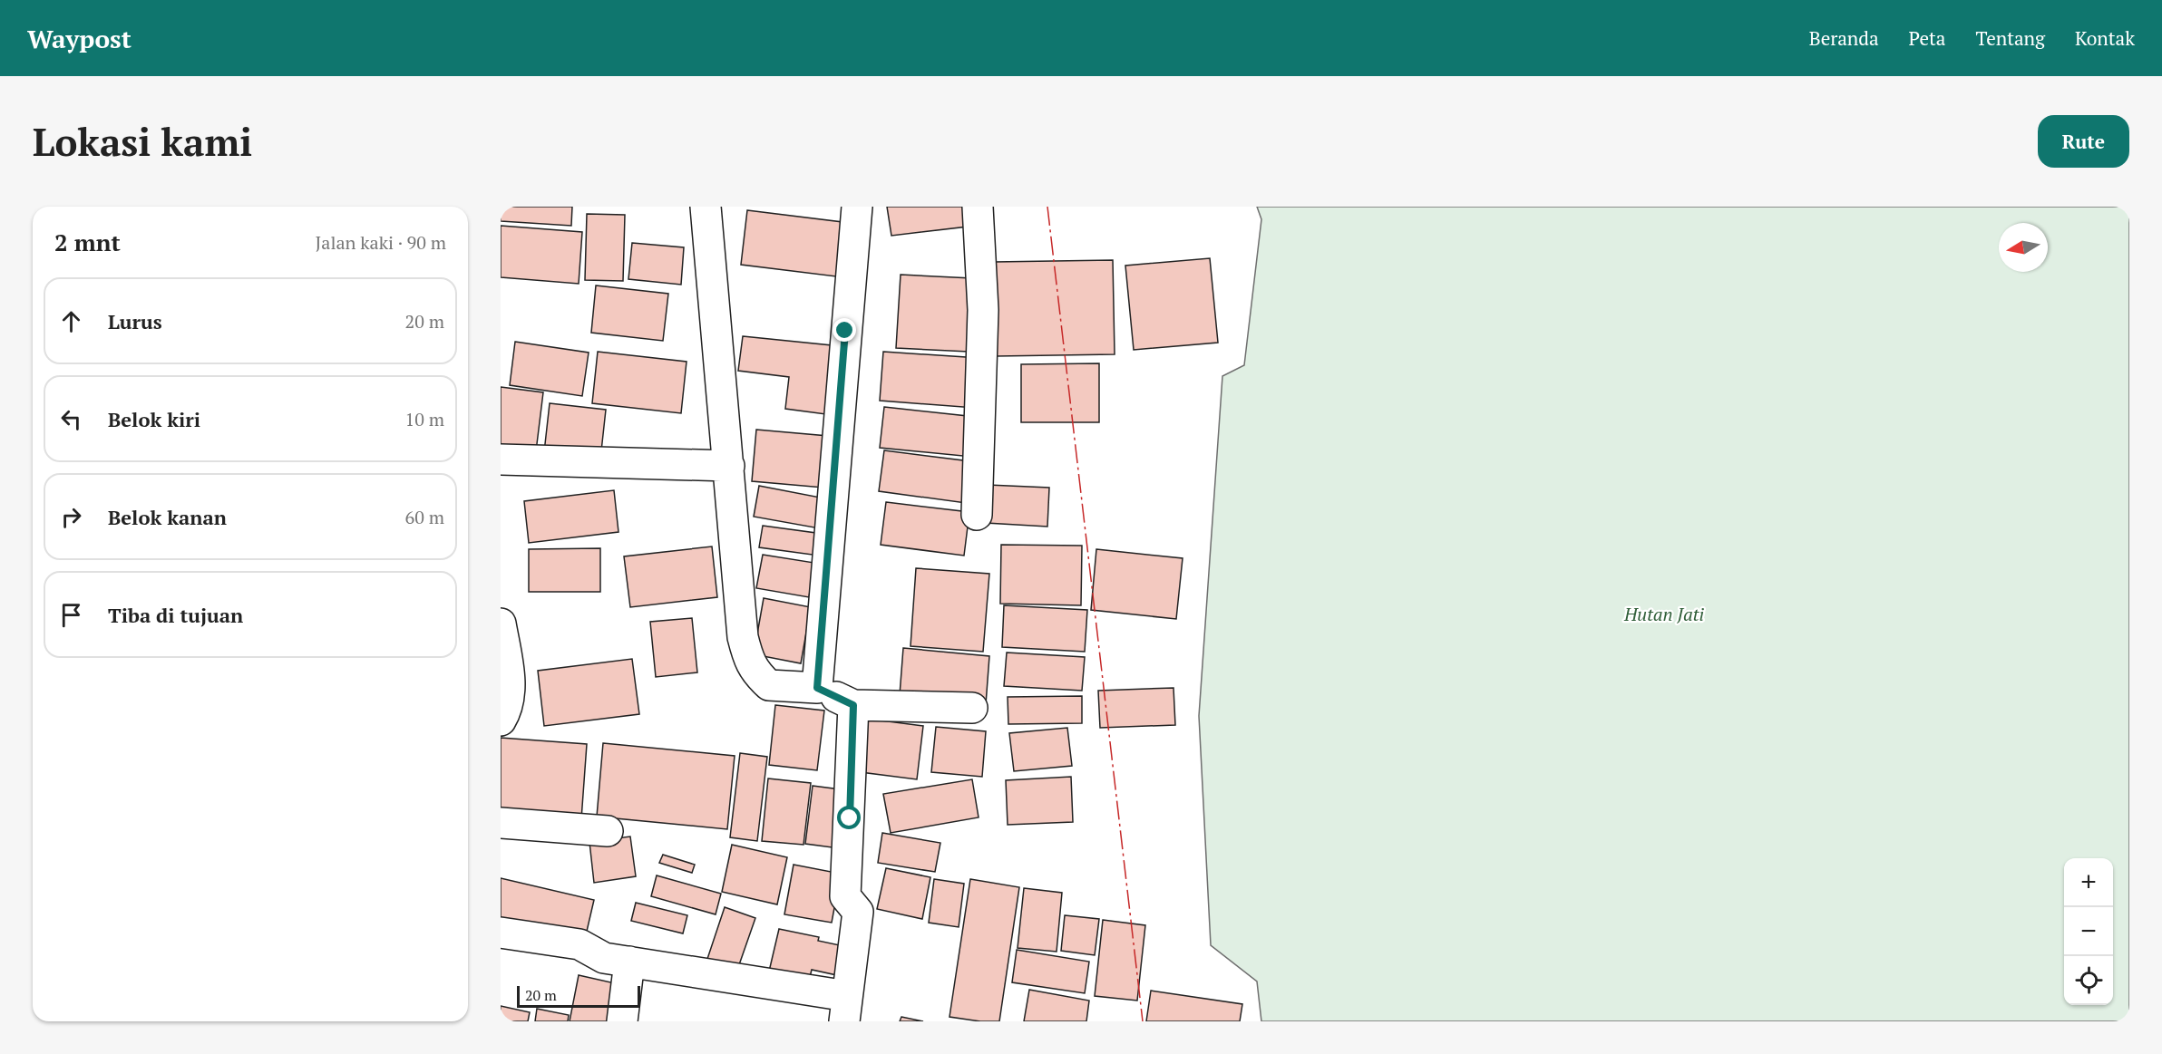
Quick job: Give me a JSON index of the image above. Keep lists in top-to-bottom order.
{
  "parks": ["Hutan Jati"],
  "scale_bar": "20 m",
  "north": "left",
  "page": {
    "header": "Waypost",
    "nav": [
      "Beranda",
      "Peta",
      "Tentang",
      "Kontak"
    ],
    "buttons": "Rute",
    "title": "Lokasi kami",
    "heading": ["2 mnt", "Jalan kaki · 90 m"],
    "list": [
      ["Lurus", "20 m"],
      ["Belok kiri", "10 m"],
      ["Belok kanan", "60 m"],
      "Tiba di tujuan"
    ],
    "map_buttons": ["+", "−"],
    "scale": "20 m"
  }
}
